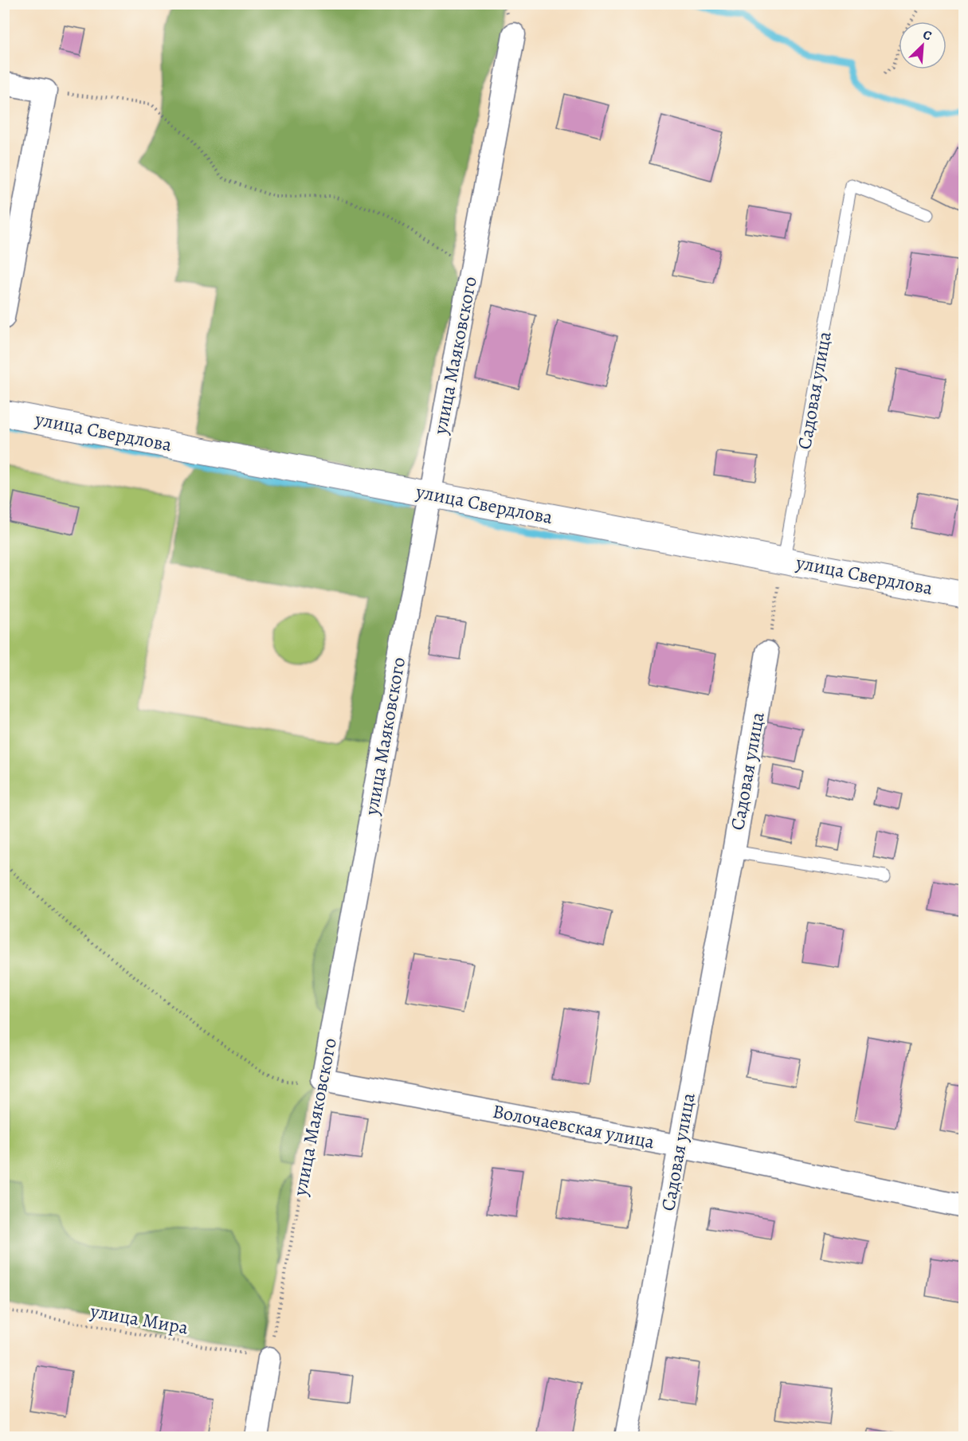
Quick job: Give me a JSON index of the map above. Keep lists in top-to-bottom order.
{
  "streets": {
    "street": [
      "улица Маяковского",
      "Садовая улица",
      "улица Свердлова",
      "Волочаевская улица"
    ],
    "path": ["улица Мира"]
  },
  "crossings": [
    ["улица Маяковского", "улица Свердлова"],
    ["улица Маяковского", "Волочаевская улица"],
    ["улица Маяковского", "улица Мира"],
    ["Садовая улица", "улица Свердлова"],
    ["Садовая улица", "Волочаевская улица"]
  ],
  "north": "top right"
}
